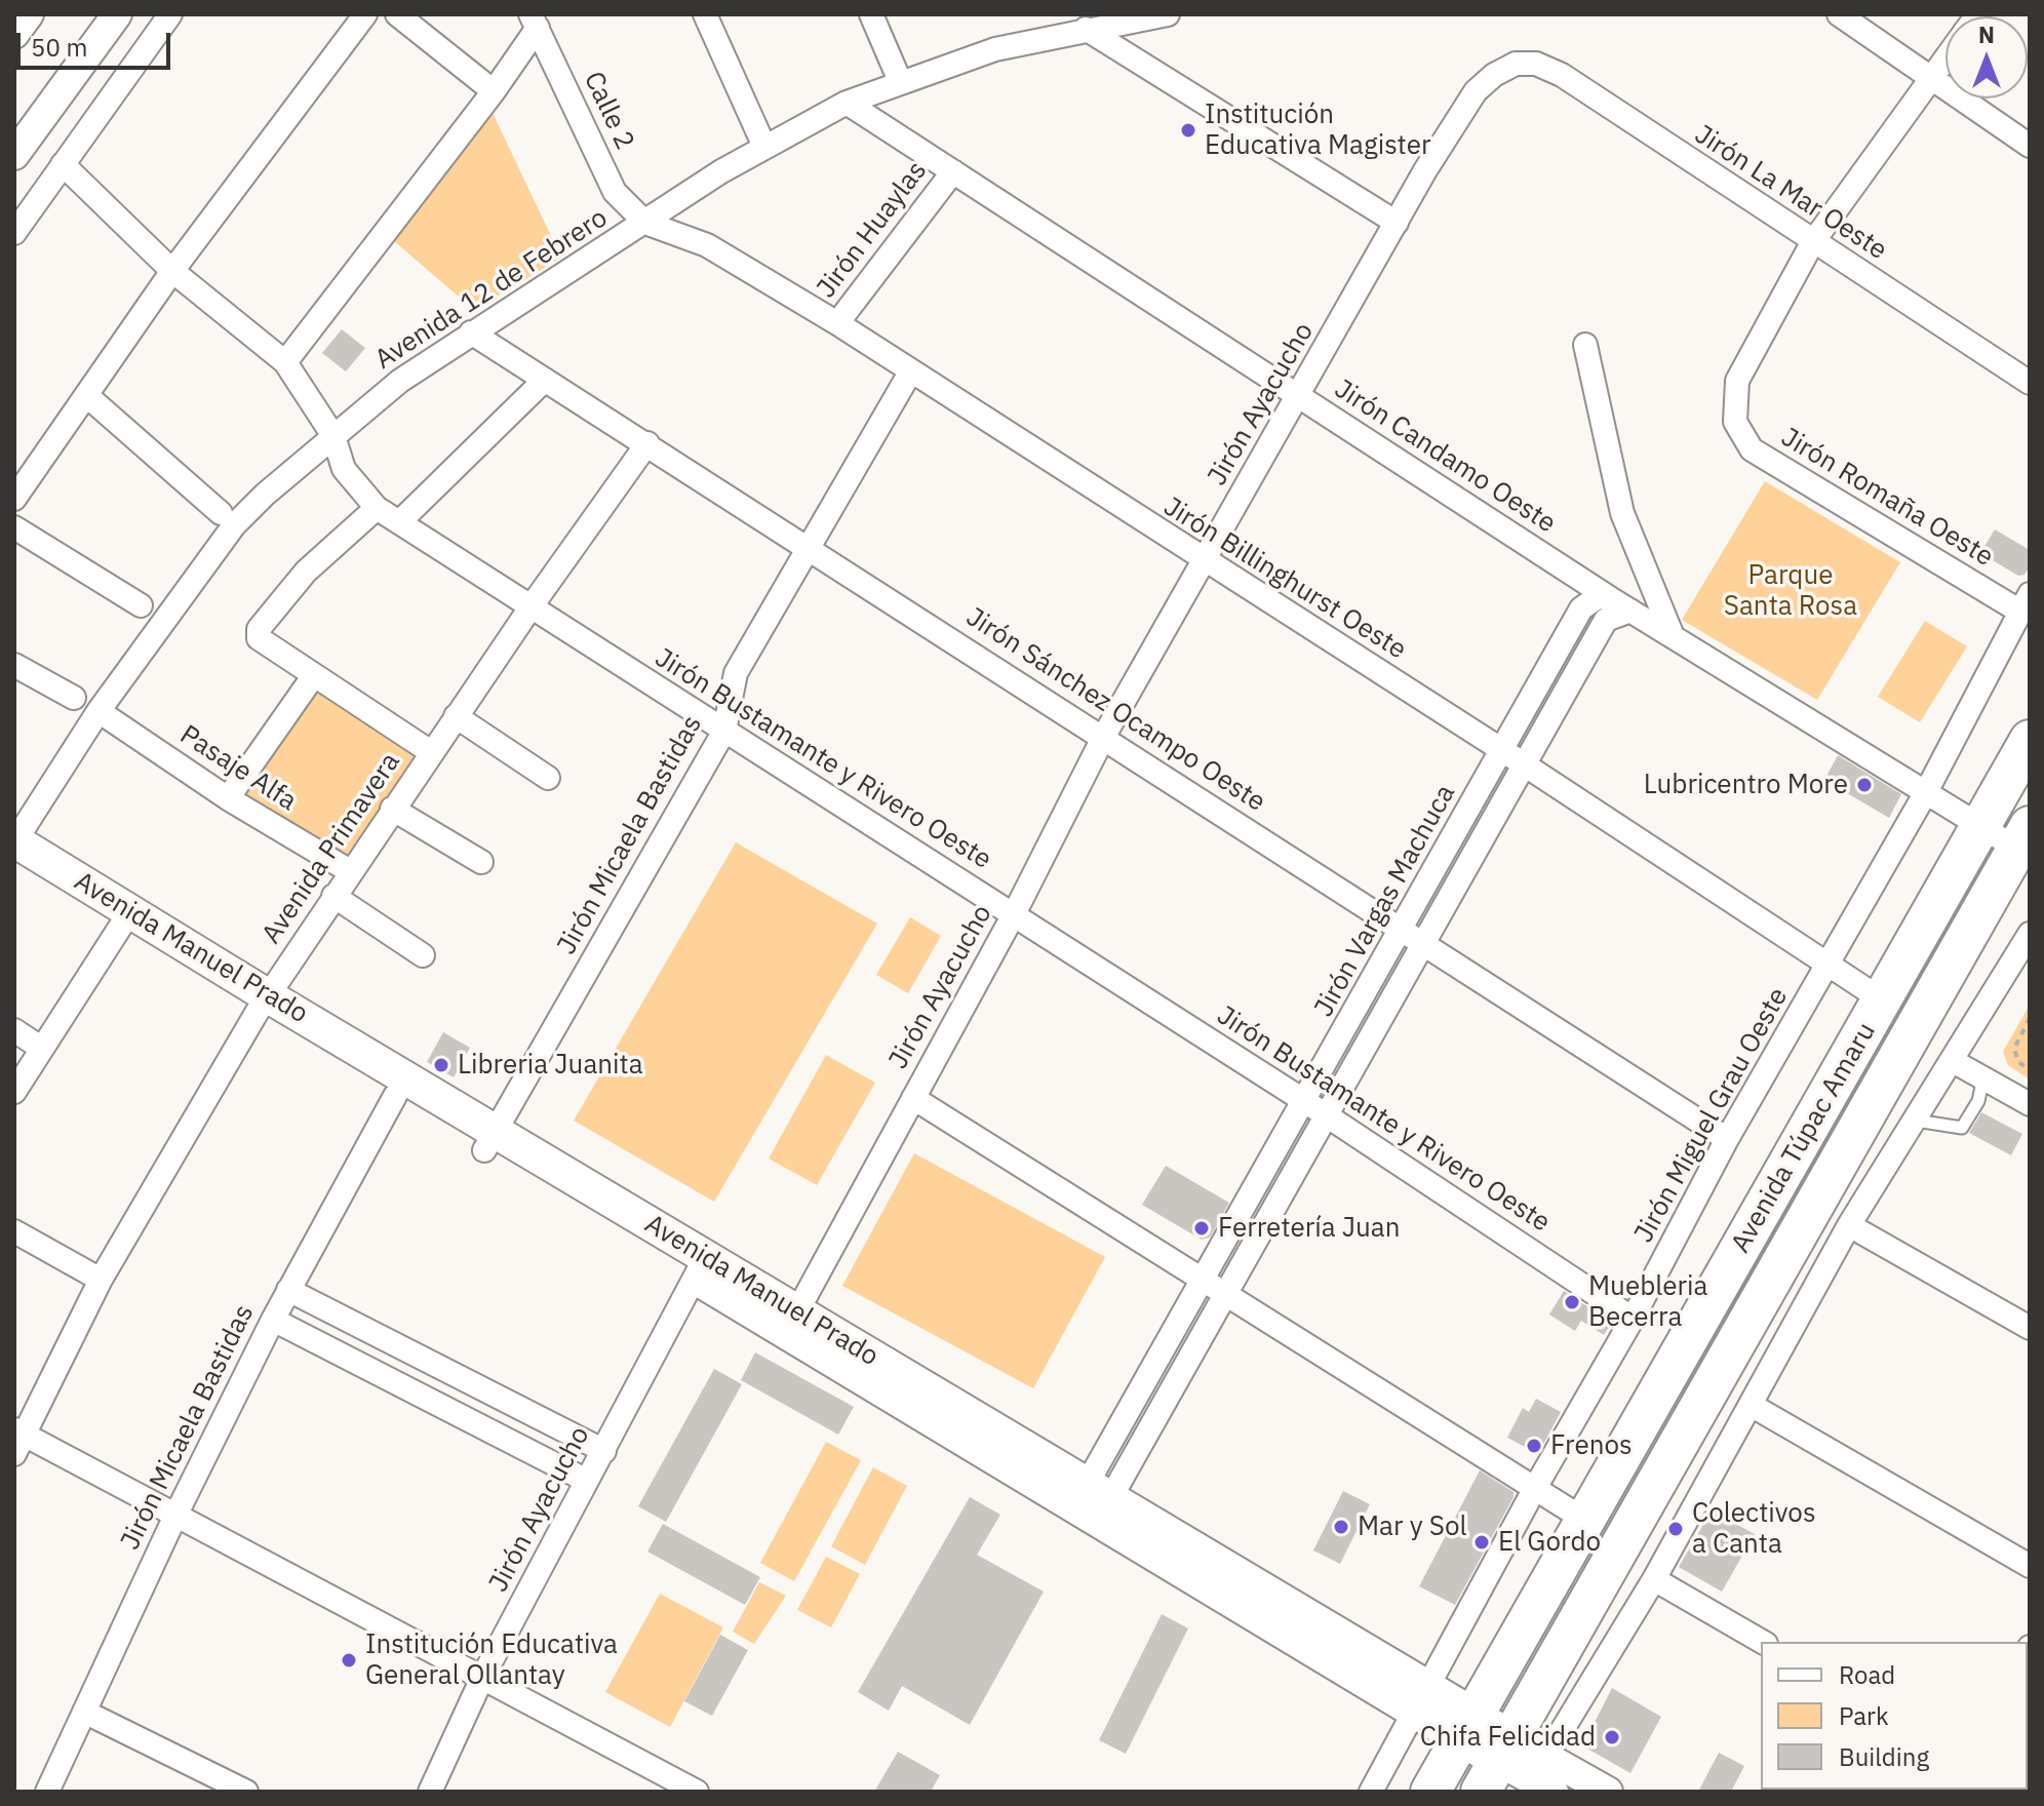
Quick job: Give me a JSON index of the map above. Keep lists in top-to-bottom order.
{
  "streets": {
    "highway": ["Avenida Túpac Amaru"],
    "main road": ["Avenida Manuel Prado"],
    "street": [
      "Calle 2",
      "Jirón La Mar Oeste",
      "Jirón Huaylas",
      "Avenida 12 de Febrero",
      "Jirón Ayacucho",
      "Jirón Candamo Oeste",
      "Jirón Romaña Oeste",
      "Jirón Billinghurst Oeste",
      "Jirón Sánchez Ocampo Oeste",
      "Jirón Bustamante y Rivero Oeste",
      "Pasaje Alfa",
      "Jirón Micaela Bastidas",
      "Avenida Primavera",
      "Jirón Vargas Machuca",
      "Jirón Miguel Grau Oeste"
    ]
  },
  "crossings": [
    ["Calle 2", "Avenida 12 de Febrero"],
    ["Calle 2", "Jirón Billinghurst Oeste"],
    ["Jirón La Mar Oeste", "Jirón Ayacucho"],
    ["Jirón La Mar Oeste", "Jirón Romaña Oeste"],
    ["Jirón Huaylas", "Jirón Candamo Oeste"],
    ["Jirón Huaylas", "Jirón Billinghurst Oeste"],
    ["Avenida 12 de Febrero", "Jirón Candamo Oeste"],
    ["Avenida 12 de Febrero", "Jirón Billinghurst Oeste"],
    ["Avenida 12 de Febrero", "Jirón Sánchez Ocampo Oeste"],
    ["Avenida 12 de Febrero", "Jirón Bustamante y Rivero Oeste"],
    ["Avenida 12 de Febrero", "Pasaje Alfa"],
    ["Avenida 12 de Febrero", "Avenida Manuel Prado"],
    ["Jirón Ayacucho", "Jirón Candamo Oeste"],
    ["Jirón Ayacucho", "Jirón Billinghurst Oeste"],
    ["Jirón Ayacucho", "Jirón Sánchez Ocampo Oeste"],
    ["Jirón Ayacucho", "Jirón Bustamante y Rivero Oeste"],
    ["Jirón Ayacucho", "Avenida Manuel Prado"],
    ["Jirón Candamo Oeste", "Jirón Vargas Machuca"],
    ["Jirón Candamo Oeste", "Jirón Miguel Grau Oeste"],
    ["Jirón Candamo Oeste", "Avenida Túpac Amaru"],
    ["Jirón Romaña Oeste", "Jirón Miguel Grau Oeste"],
    ["Jirón Billinghurst Oeste", "Jirón Micaela Bastidas"],
    ["Jirón Billinghurst Oeste", "Jirón Vargas Machuca"],
    ["Jirón Billinghurst Oeste", "Jirón Miguel Grau Oeste"],
    ["Jirón Billinghurst Oeste", "Avenida Túpac Amaru"],
    ["Jirón Sánchez Ocampo Oeste", "Jirón Micaela Bastidas"],
    ["Jirón Sánchez Ocampo Oeste", "Avenida Primavera"],
    ["Jirón Sánchez Ocampo Oeste", "Jirón Vargas Machuca"],
    ["Jirón Sánchez Ocampo Oeste", "Jirón Miguel Grau Oeste"],
    ["Jirón Bustamante y Rivero Oeste", "Jirón Micaela Bastidas"],
    ["Jirón Bustamante y Rivero Oeste", "Avenida Primavera"],
    ["Jirón Bustamante y Rivero Oeste", "Jirón Vargas Machuca"],
    ["Jirón Bustamante y Rivero Oeste", "Jirón Miguel Grau Oeste"],
    ["Pasaje Alfa", "Avenida Primavera"],
    ["Jirón Micaela Bastidas", "Avenida Manuel Prado"],
    ["Avenida Primavera", "Avenida Manuel Prado"],
    ["Jirón Vargas Machuca", "Avenida Manuel Prado"],
    ["Avenida Manuel Prado", "Jirón Miguel Grau Oeste"],
    ["Avenida Manuel Prado", "Avenida Túpac Amaru"]
  ],
  "parks": ["Parque Santa Rosa"],
  "places": [
    "Institución Educativa Magister",
    "Lubricentro More",
    "Libreria Juanita",
    "Ferretería Juan",
    "Muebleria Becerra",
    "Frenos",
    "Mar y Sol",
    "Colectivos a Canta",
    "El Gordo",
    "Institución Educativa General Ollantay",
    "Chifa Felicidad"
  ],
  "legend": ["Road", "Park", "Building"],
  "scale_bar": "50 m",
  "north": "top"
}
